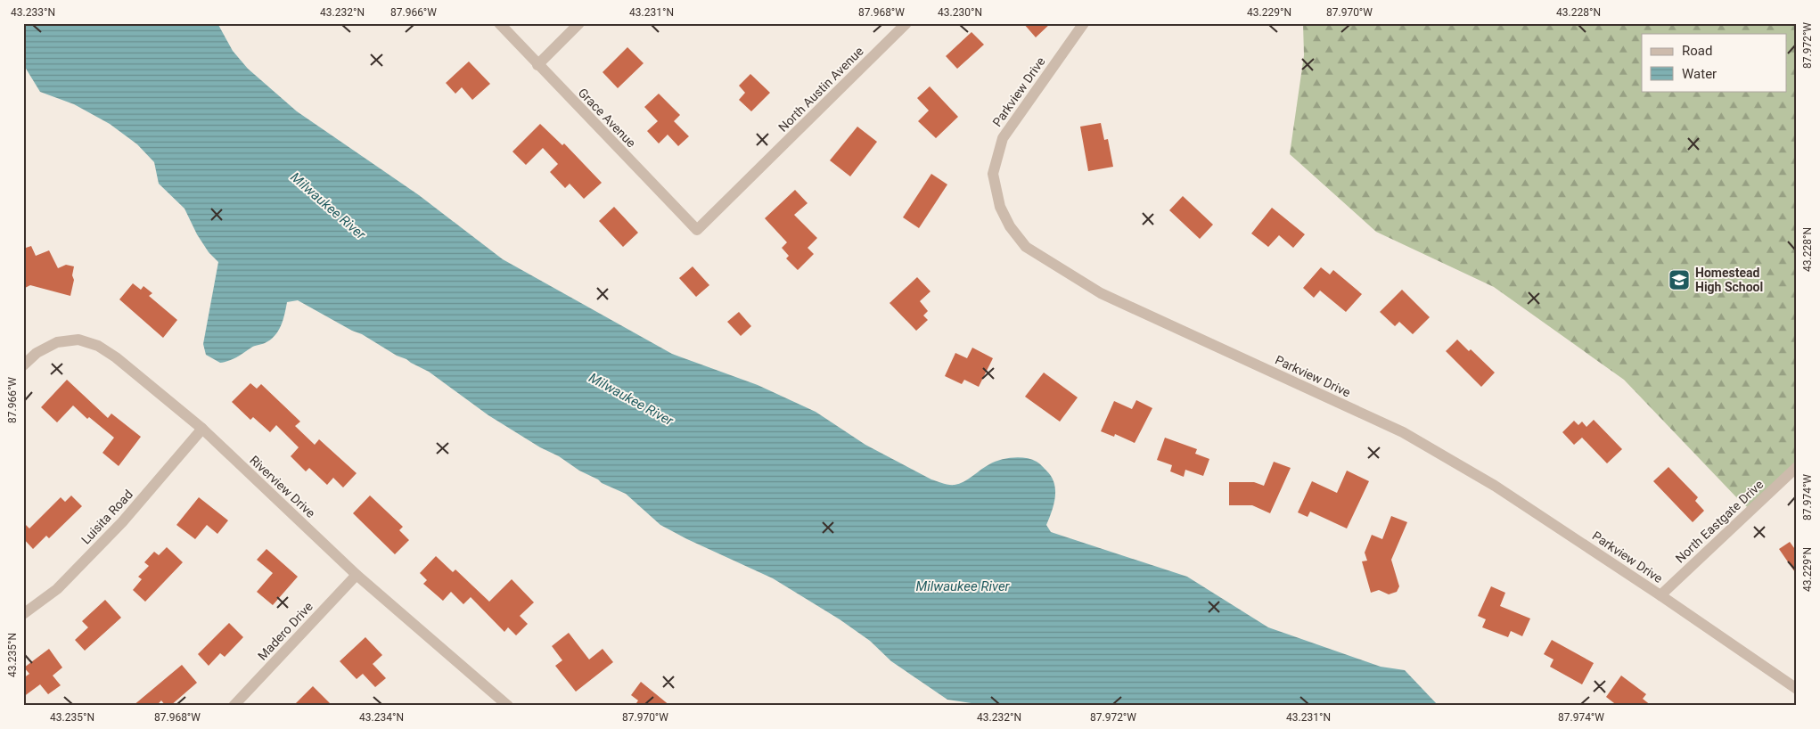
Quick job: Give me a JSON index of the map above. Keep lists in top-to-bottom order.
{
  "streets": {
    "street": [
      "North Austin Avenue",
      "Parkview Drive",
      "Grace Avenue",
      "Riverview Drive",
      "Luisita Road",
      "North Eastgate Drive",
      "Madero Drive"
    ]
  },
  "crossings": [
    ["North Austin Avenue", "Grace Avenue"],
    ["Parkview Drive", "North Eastgate Drive"],
    ["Riverview Drive", "Luisita Road"],
    ["Riverview Drive", "Madero Drive"]
  ],
  "water": ["Milwaukee River"],
  "places": {
    "school or university": ["Homestead High School"]
  },
  "legend": ["Road", "Water"],
  "coordinates": [
    "43.233°N",
    "43.232°N",
    "87.966°W",
    "43.231°N",
    "87.968°W",
    "43.230°N",
    "43.229°N",
    "87.970°W",
    "43.228°N",
    "87.972°W",
    "87.974°W",
    "43.235°N",
    "43.234°N"
  ]
}
